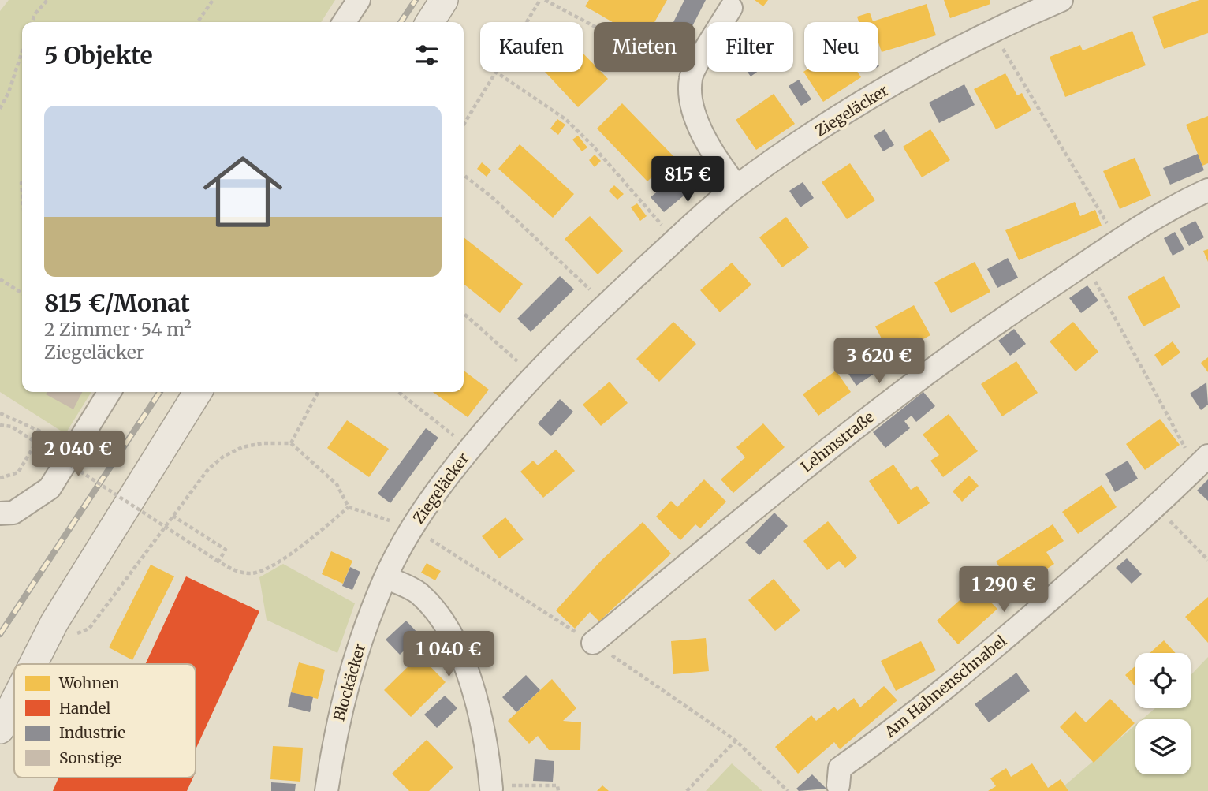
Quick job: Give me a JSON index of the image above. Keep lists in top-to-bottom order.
{
  "streets": {
    "street": [
      "Ziegeläcker",
      "Lehmstraße",
      "Blockäcker",
      "Am Hahnenschnabel"
    ]
  },
  "crossings": [
    ["Ziegeläcker", "Blockäcker"]
  ],
  "legend": [
    "Wohnen",
    "Handel",
    "Industrie",
    "Sonstige"
  ],
  "page": {
    "chip": [
      "Kaufen",
      "Mieten",
      "Filter",
      "Neu"
    ],
    "heading": "5 Objekte",
    "list": [
      {
        "name": "815 €/Monat",
        "note": "2 Zimmer · 54 m² · Ziegeläcker"
      }
    ],
    "price": [
      "815 €",
      "3 620 €",
      "2 040 €",
      "1 290 €",
      "1 040 €"
    ]
  }
}
